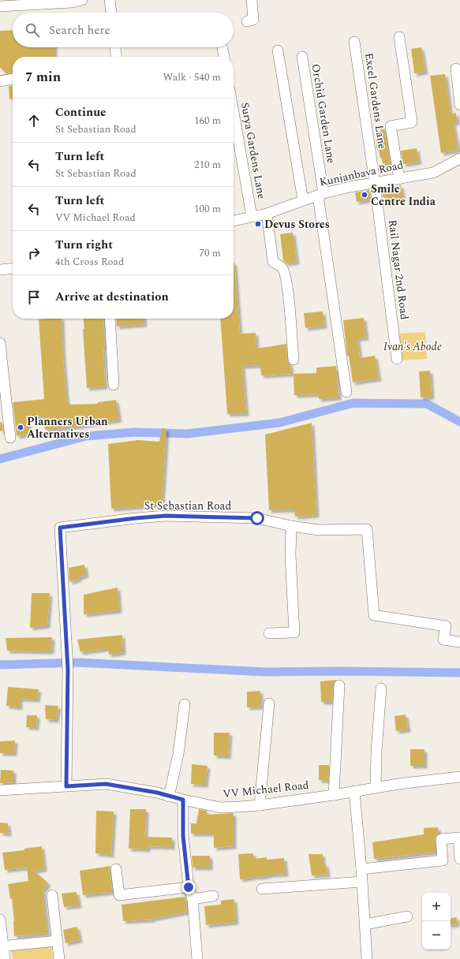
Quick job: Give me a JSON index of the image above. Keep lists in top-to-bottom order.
{
  "streets": {
    "street": [
      "Excel Gardens Lane",
      "Orchid Garden Lane",
      "Surya Gardens Lane",
      "Kunjanbava Road",
      "Rail Nagar 2nd Road",
      "St Sebastian Road",
      "VV Michael Road"
    ]
  },
  "crossings": [
    ["Excel Gardens Lane", "Kunjanbava Road"],
    ["Excel Gardens Lane", "Rail Nagar 2nd Road"],
    ["Orchid Garden Lane", "Kunjanbava Road"],
    ["Surya Gardens Lane", "Kunjanbava Road"],
    ["Kunjanbava Road", "Rail Nagar 2nd Road"],
    ["St Sebastian Road", "VV Michael Road"]
  ],
  "parks": ["Ivan's Abode"],
  "places": ["Smile Centre India", "Devus Stores", "Planners Urban Alternatives"],
  "page": {
    "search": "Search here",
    "heading": ["7 min", "Walk · 540 m"],
    "list": [
      ["Continue", "St Sebastian Road", "160 m"],
      ["Turn left", "St Sebastian Road", "210 m"],
      ["Turn left", "VV Michael Road", "100 m"],
      ["Turn right", "4th Cross Road", "70 m"],
      "Arrive at destination"
    ],
    "map_buttons": ["+", "−"]
  }
}
